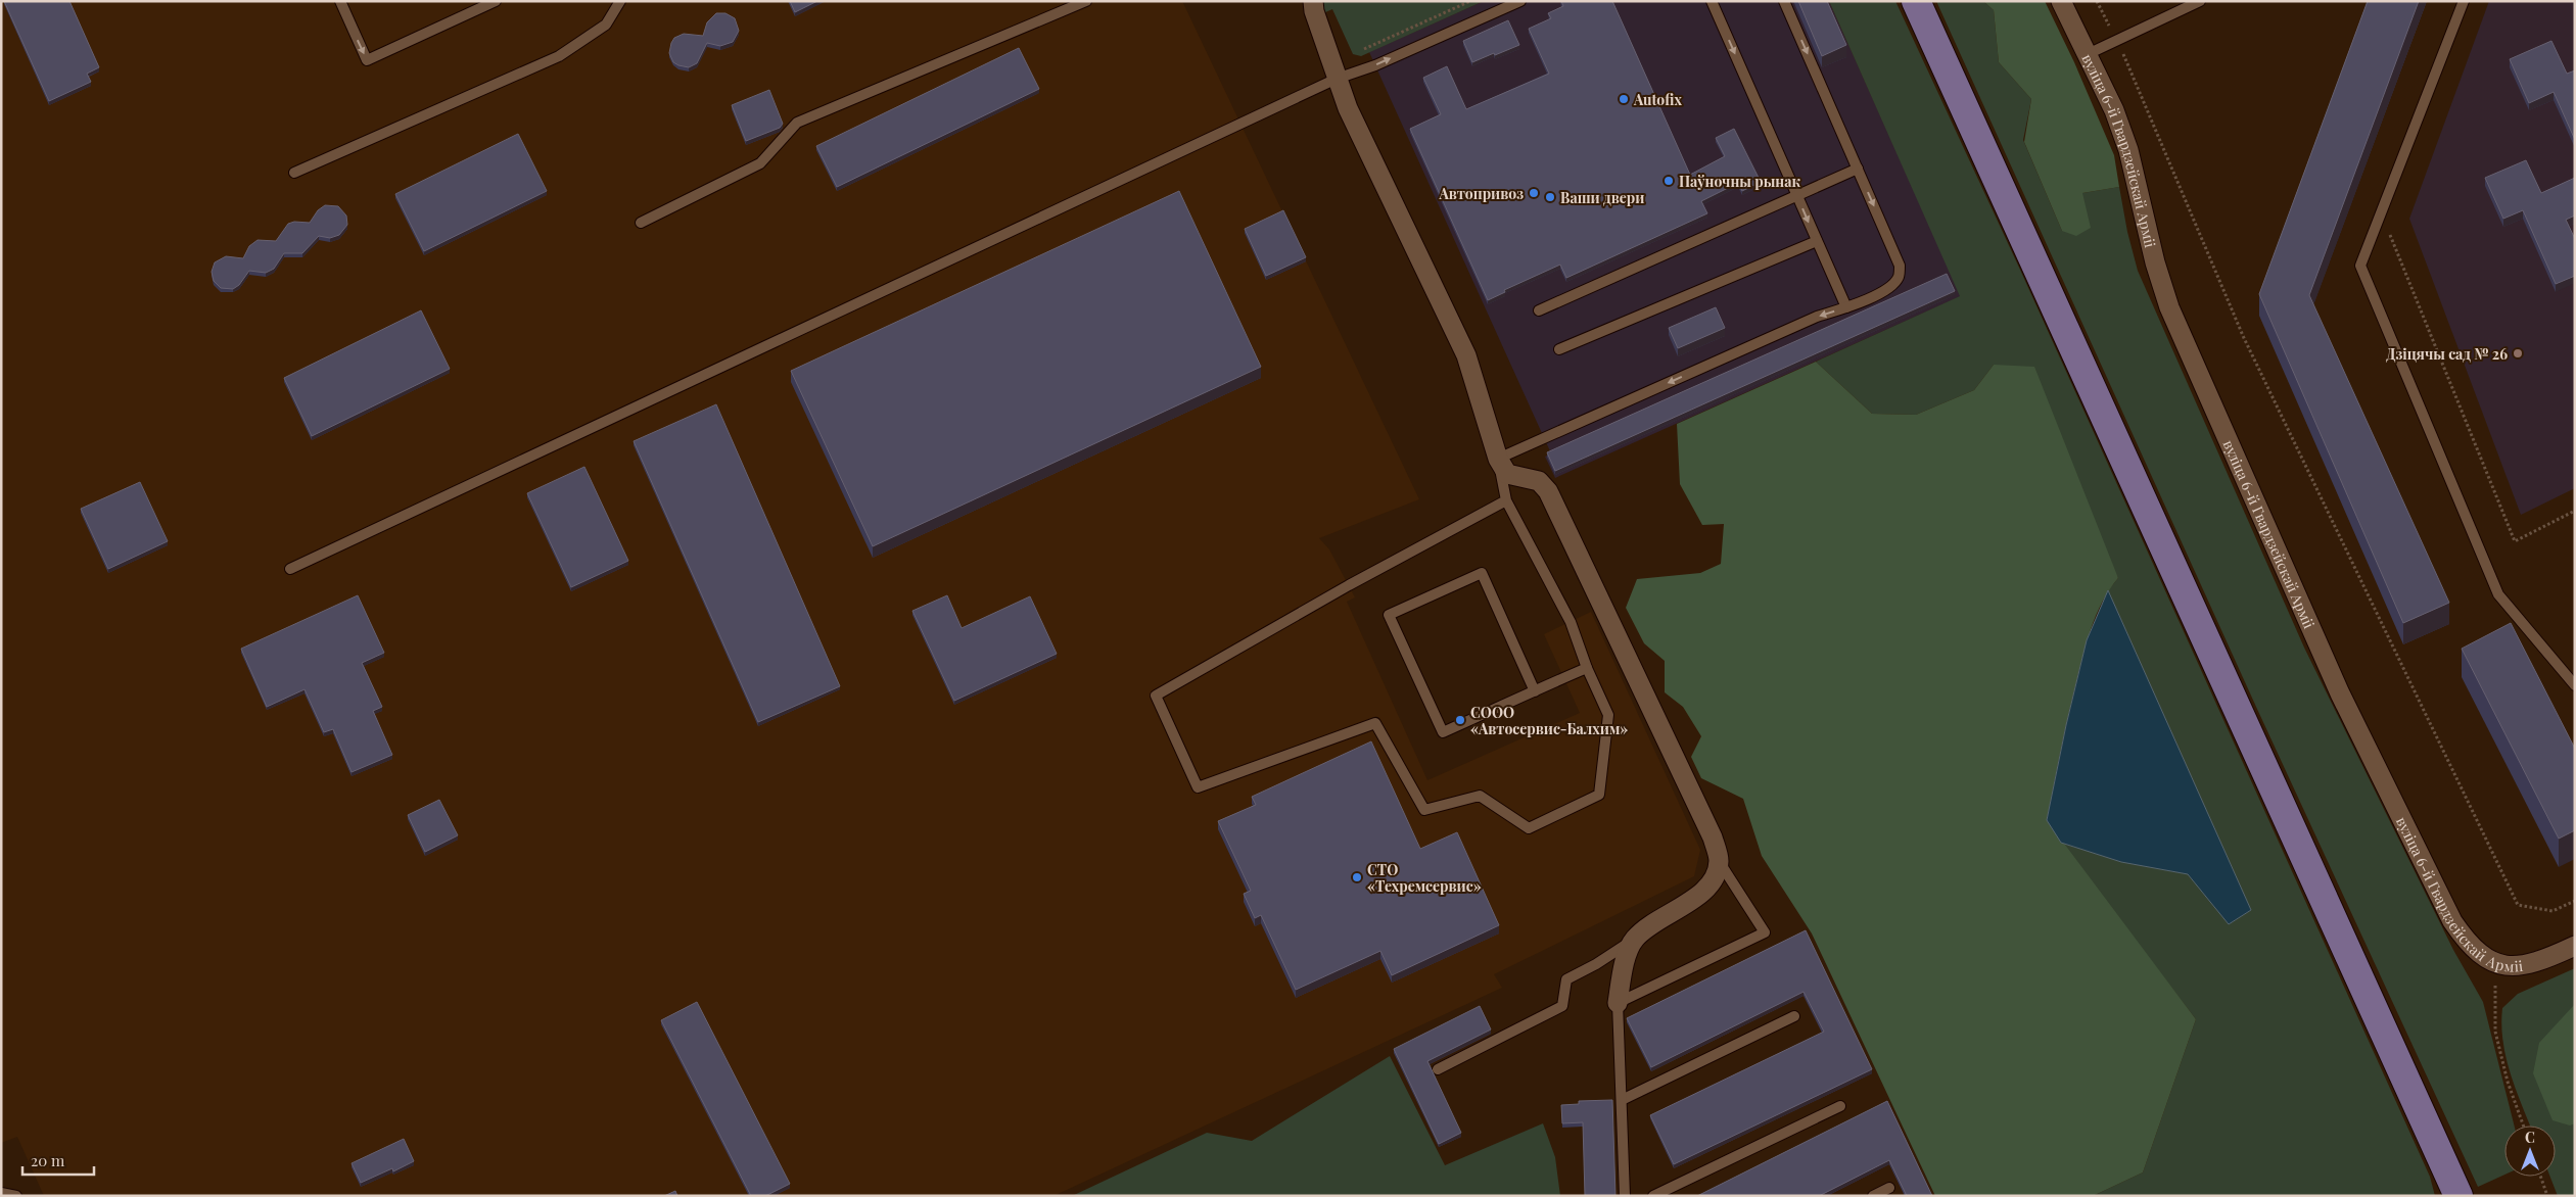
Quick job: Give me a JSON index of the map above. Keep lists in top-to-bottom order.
{
  "streets": {
    "street": ["вуліца 6-й Гвардзейскай Арміі"]
  },
  "places": [
    "Autofix",
    "Паўночны рынак",
    "Автопривоз",
    "Ваши двери",
    "Дзіцячы сад № 26",
    "СООО «Автосервис-Балхим»",
    "СТО «Техремсервис»"
  ],
  "scale_bar": "20 m",
  "north": "top"
}
